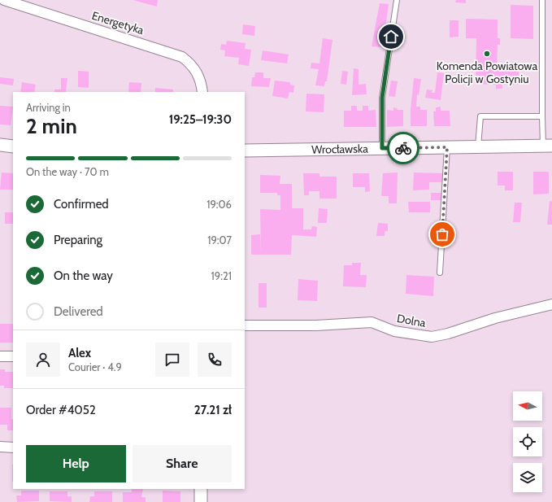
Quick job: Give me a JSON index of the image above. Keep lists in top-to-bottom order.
{
  "streets": {
    "street": ["Energetyka", "Wrocławska", "Dolna"]
  },
  "places": ["Komenda Powiatowa Policji w Gostyniu"],
  "north": "left",
  "page": {
    "heading": ["2 min", "Arriving in", "19:25–19:30"],
    "panel": [
      "Alex",
      "Courier · 4.9",
      "Order #4052",
      "27.21 zł"
    ],
    "bar": "On the way · 70 m",
    "list": [
      ["Confirmed", "19:06"],
      ["Preparing", "19:07"],
      ["On the way", "19:21"],
      "Delivered"
    ],
    "buttons": ["Help", "Share"]
  }
}
